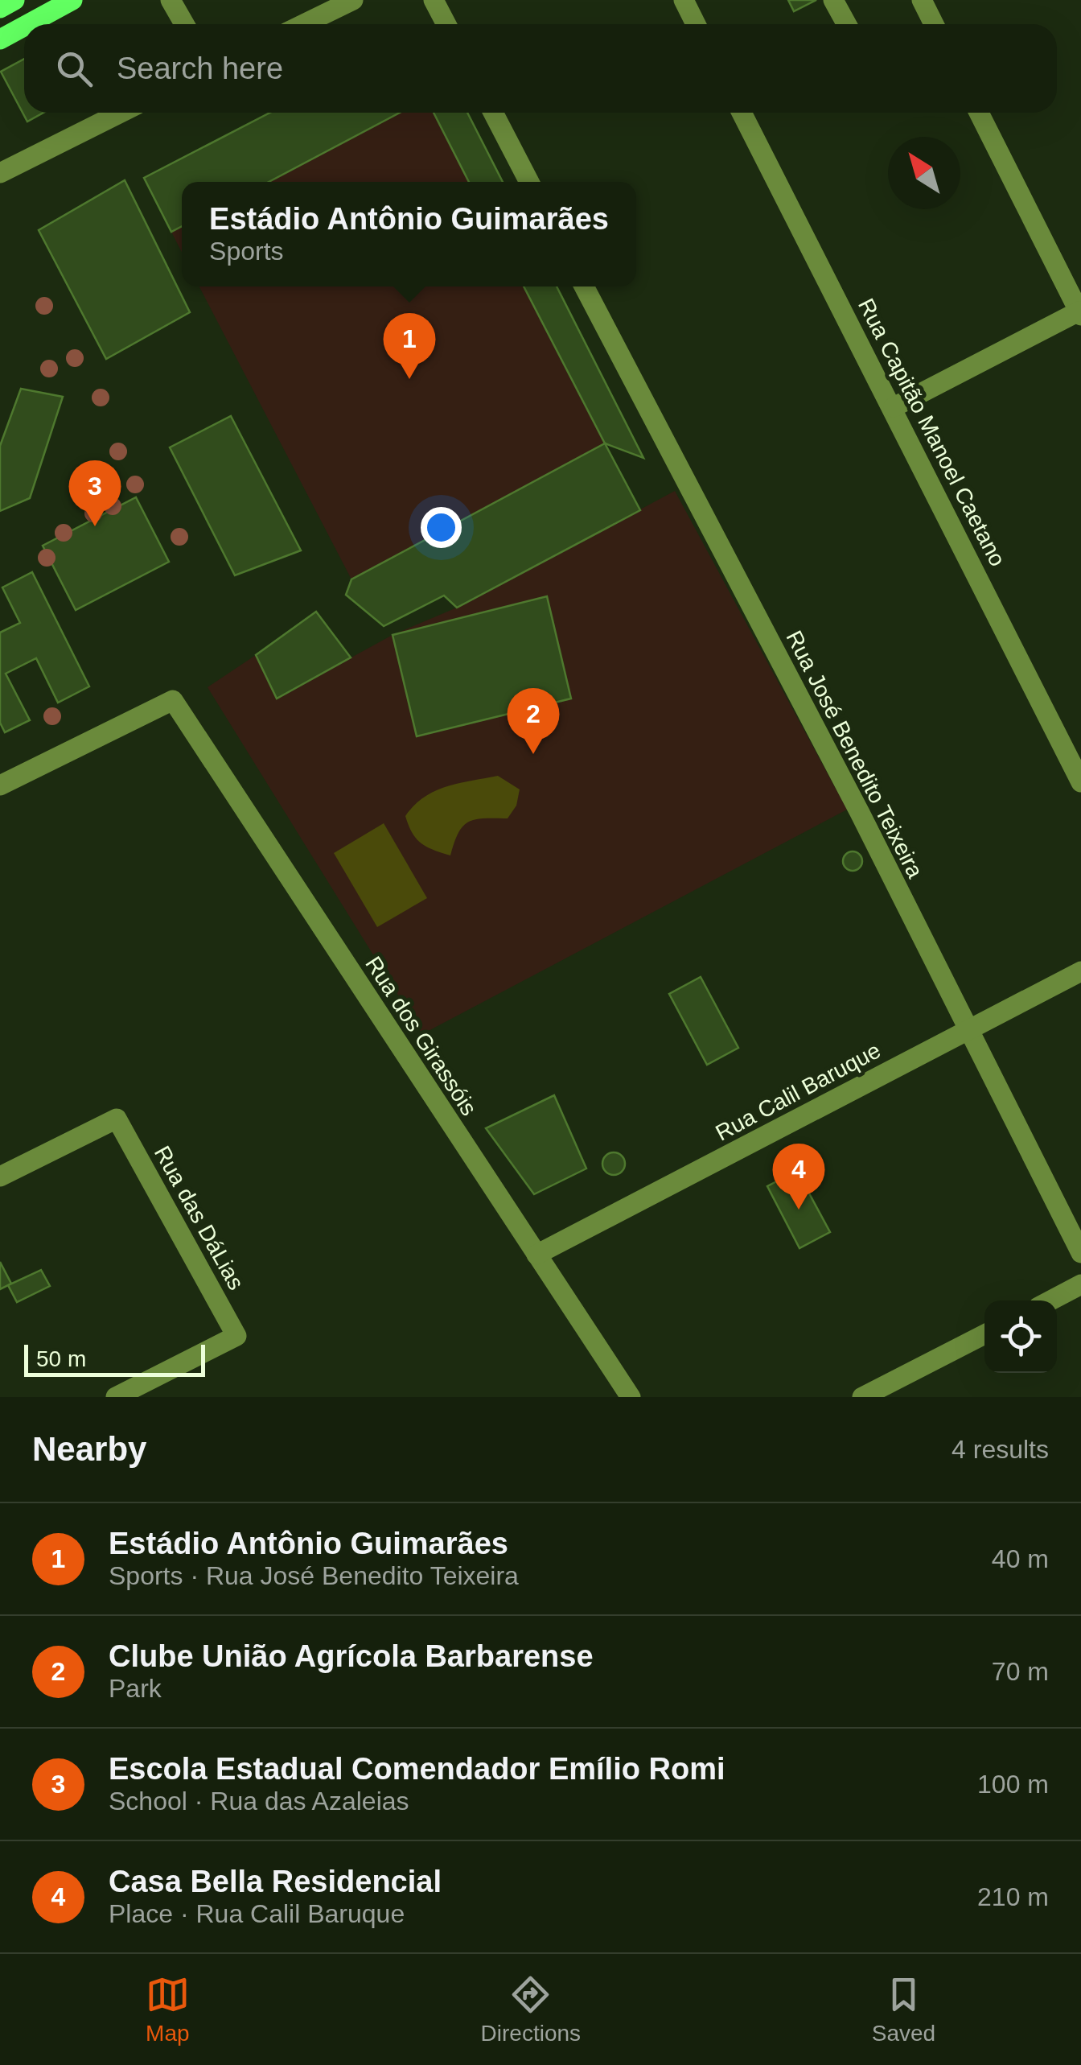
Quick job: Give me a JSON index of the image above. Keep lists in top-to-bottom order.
{
  "streets": {
    "street": [
      "Rua Capitão Manoel Caetano",
      "Rua José Benedito Teixeira",
      "Rua dos Girassóis",
      "Rua Calil Baruque",
      "Rua das DáLias"
    ]
  },
  "crossings": [
    ["Rua José Benedito Teixeira", "Rua Calil Baruque"],
    ["Rua dos Girassóis", "Rua Calil Baruque"]
  ],
  "scale_bar": "50 m",
  "north": "top left",
  "page": {
    "search": "Search here",
    "popup": ["Estádio Antônio Guimarães", "Sports"],
    "pins": [
      "1",
      "3",
      "2",
      "4"
    ],
    "scale": "50 m",
    "heading": ["Nearby", "4 results"],
    "list": [
      {
        "mark": "1",
        "name": "Estádio Antônio Guimarães",
        "note": "Sports · Rua José Benedito Teixeira",
        "value": "40 m"
      },
      {
        "mark": "2",
        "name": "Clube União Agrícola Barbarense",
        "note": "Park",
        "value": "70 m"
      },
      {
        "mark": "3",
        "name": "Escola Estadual Comendador Emílio Romi",
        "note": "School · Rua das Azaleias",
        "value": "100 m"
      },
      {
        "mark": "4",
        "name": "Casa Bella Residencial",
        "note": "Place · Rua Calil Baruque",
        "value": "210 m"
      }
    ],
    "nav": ["Map", "Directions", "Saved"]
  }
}
